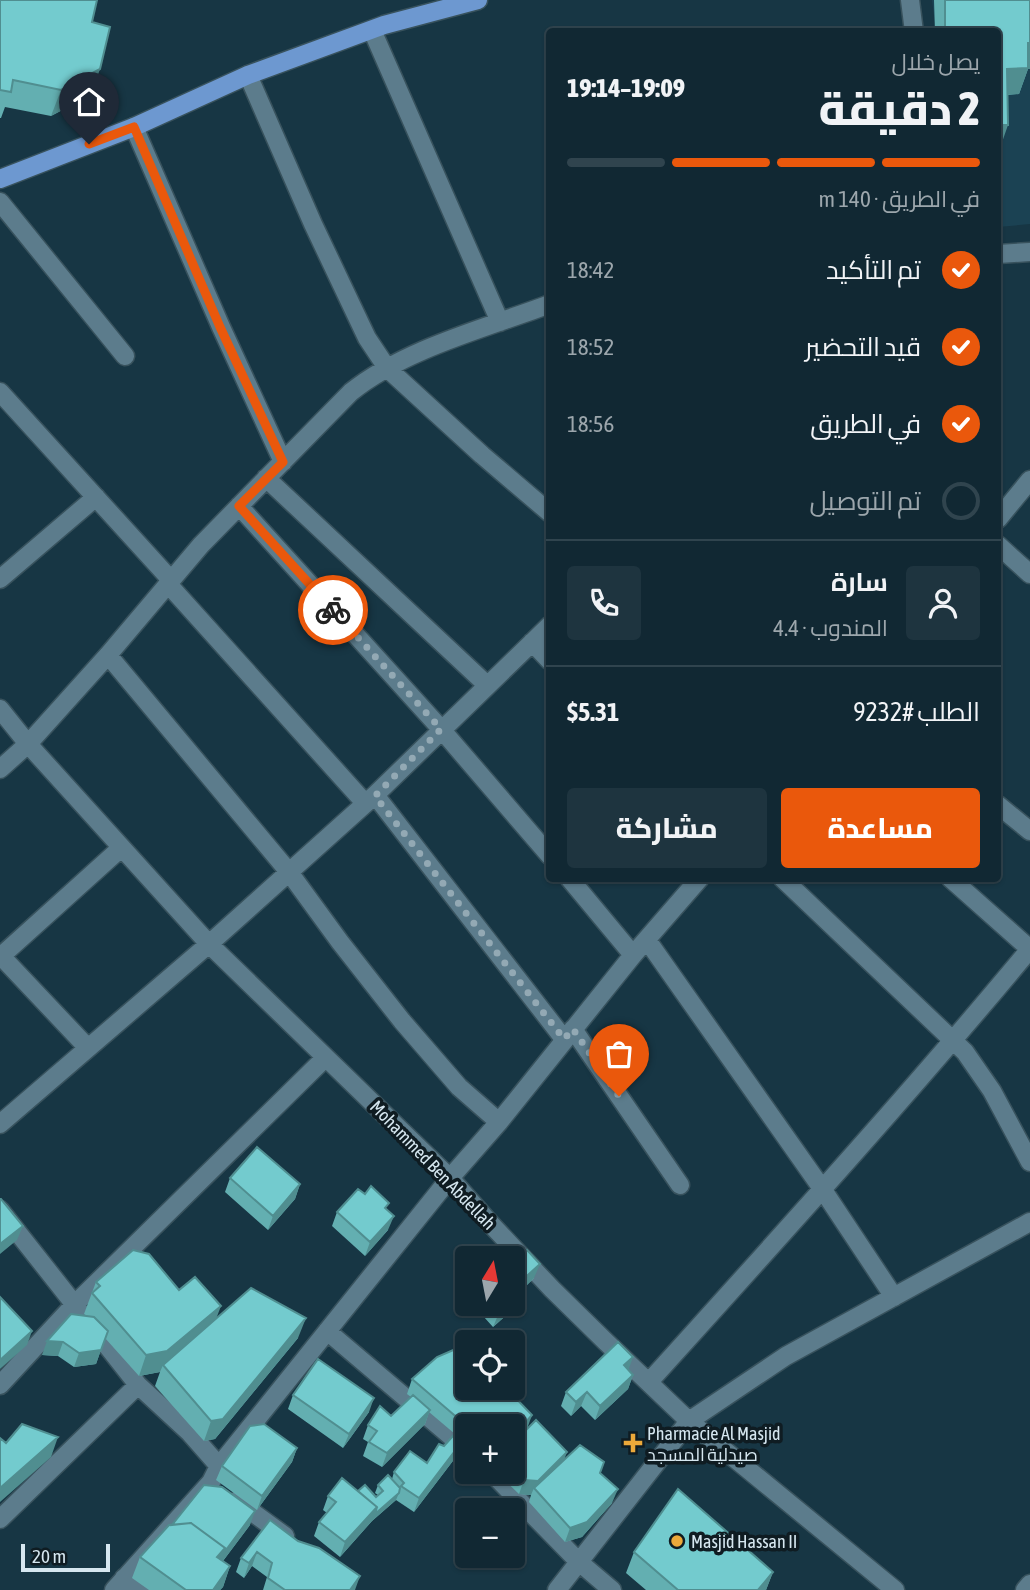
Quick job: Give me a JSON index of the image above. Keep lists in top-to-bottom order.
{
  "streets": {
    "street": ["Mohammed Ben Abdellah"]
  },
  "places": {
    "health": ["Pharmacie Al Masjid صيدلية المسجد"],
    "other": ["Masjid Hassan II"]
  },
  "scale_bar": "20 m",
  "north": "top",
  "page": {
    "heading": ["2 دقيقة", "يصل خلال", "19:09–19:14"],
    "panel": [
      "سارة",
      "المندوب · 4.4",
      "الطلب #9232",
      "$5.31"
    ],
    "bar": "في الطريق · 140 m",
    "list": [
      ["تم التأكيد", "18:42"],
      ["قيد التحضير", "18:52"],
      ["في الطريق", "18:56"],
      "تم التوصيل"
    ],
    "buttons": ["مساعدة", "مشاركة"],
    "map_buttons": ["+", "−"],
    "scale": "20 m"
  }
}
